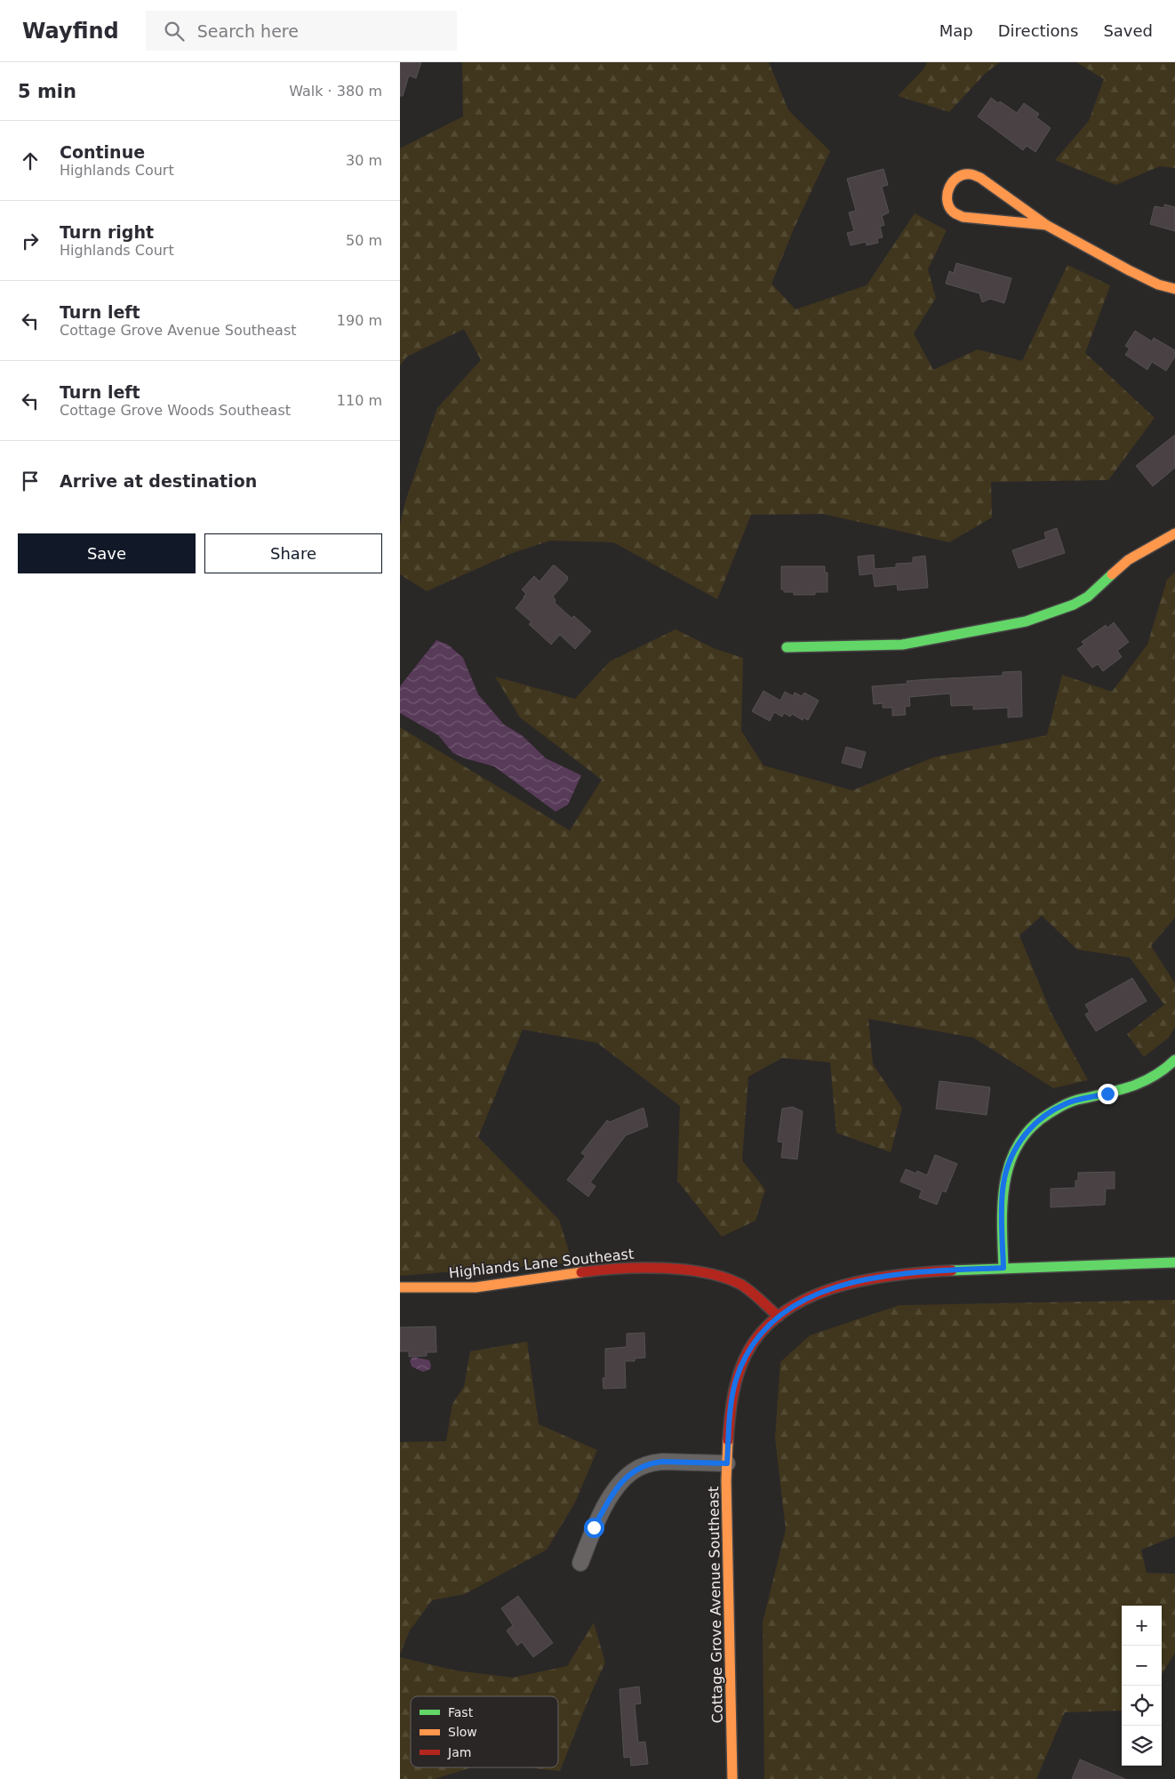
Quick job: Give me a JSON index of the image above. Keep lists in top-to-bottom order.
{
  "streets": {
    "street": ["Highlands Lane Southeast", "Cottage Grove Avenue Southeast"]
  },
  "crossings": [
    ["Highlands Lane Southeast", "Cottage Grove Avenue Southeast"]
  ],
  "legend": ["Fast", "Slow", "Jam"],
  "page": {
    "header": "Wayfind",
    "search": "Search here",
    "nav": ["Map", "Directions", "Saved"],
    "heading": ["5 min", "Walk · 380 m"],
    "list": [
      ["Continue", "Highlands Court", "30 m"],
      ["Turn right", "Highlands Court", "50 m"],
      ["Turn left", "Cottage Grove Avenue Southeast", "190 m"],
      ["Turn left", "Cottage Grove Woods Southeast", "110 m"],
      "Arrive at destination"
    ],
    "buttons": ["Save", "Share"],
    "map_buttons": ["+", "−"]
  }
}
